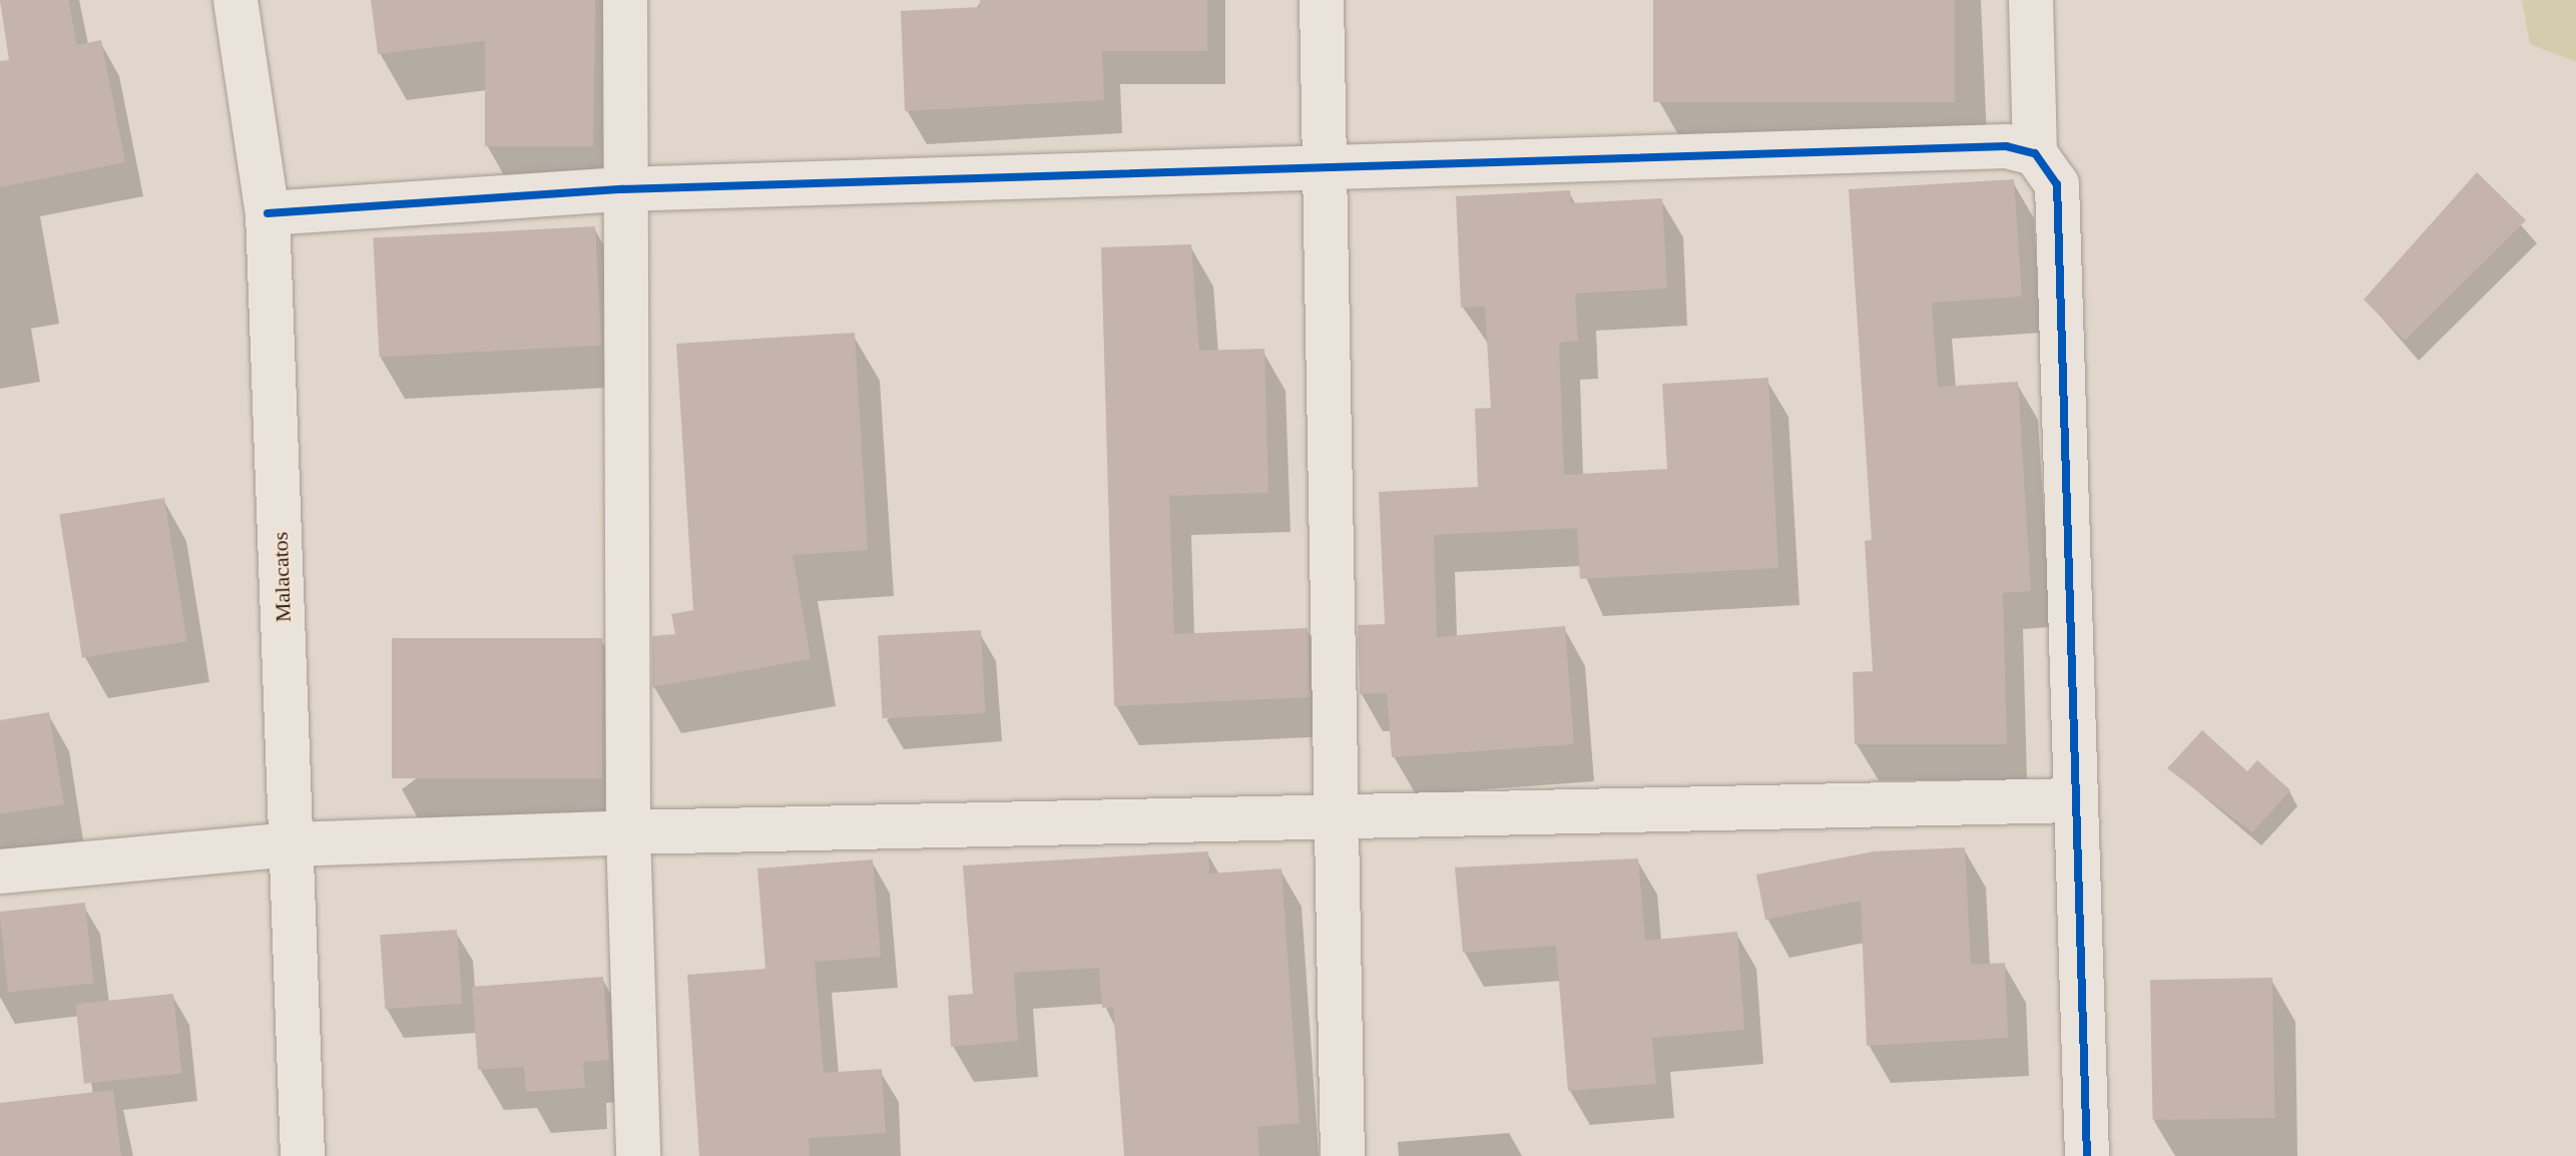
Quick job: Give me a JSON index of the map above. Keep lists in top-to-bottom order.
{
  "streets": {
    "street": ["Malacatos"]
  }
}
